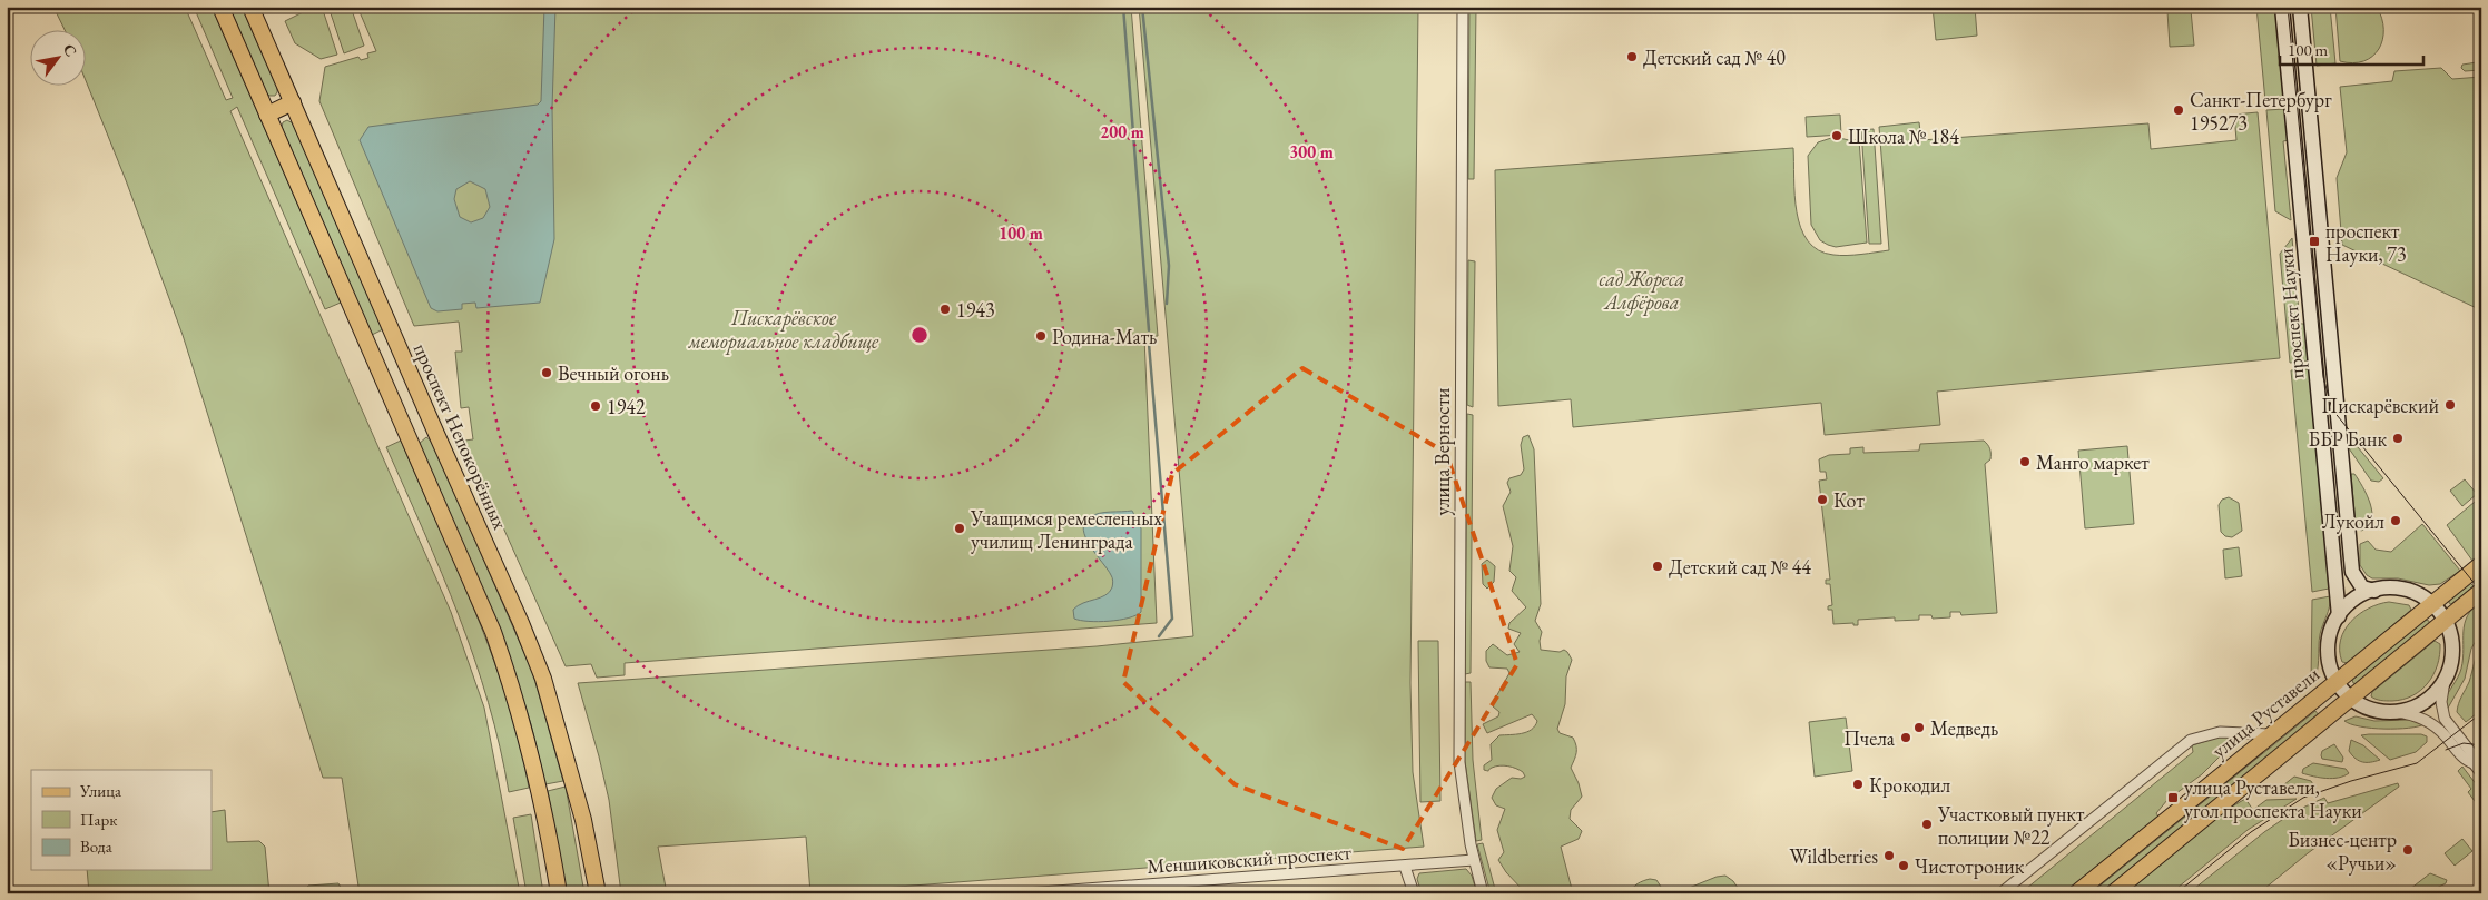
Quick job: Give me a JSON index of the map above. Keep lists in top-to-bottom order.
{
  "streets": {
    "main road": ["проспект Науки", "проспект Непокорённых", "улица Руставели"],
    "street": ["улица Верности", "Меншиковский проспект"]
  },
  "crossings": [
    ["проспект Науки", "улица Руставели"],
    ["улица Верности", "Меншиковский проспект"]
  ],
  "parks": ["сад Жореса Алфёрова", "Пискарёвское мемориальное кладбище"],
  "places": {
    "other": [
      "Детский сад № 40",
      "Санкт-Петербург 195273",
      "Школа № 184",
      "1943",
      "Родина-Мать",
      "Вечный огонь",
      "Пискарёвский",
      "1942",
      "ББР Банк",
      "Манго маркет",
      "Кот",
      "Лукойл",
      "Учащимся ремесленных училищ Ленинграда",
      "Детский сад № 44",
      "Медведь",
      "Пчела",
      "Крокодил",
      "Участковый пункт полиции №22",
      "Бизнес-центр «Ручьи»",
      "Wildberries",
      "Чистотроник"
    ],
    "transit": ["проспект Науки, 73", "улица Руставели, угол проспекта Науки"]
  },
  "legend": ["Улица", "Парк", "Вода"],
  "scale_bar": "100 m",
  "north": "top right",
  "rings": ["200 m", "300 m", "100 m"]
}
